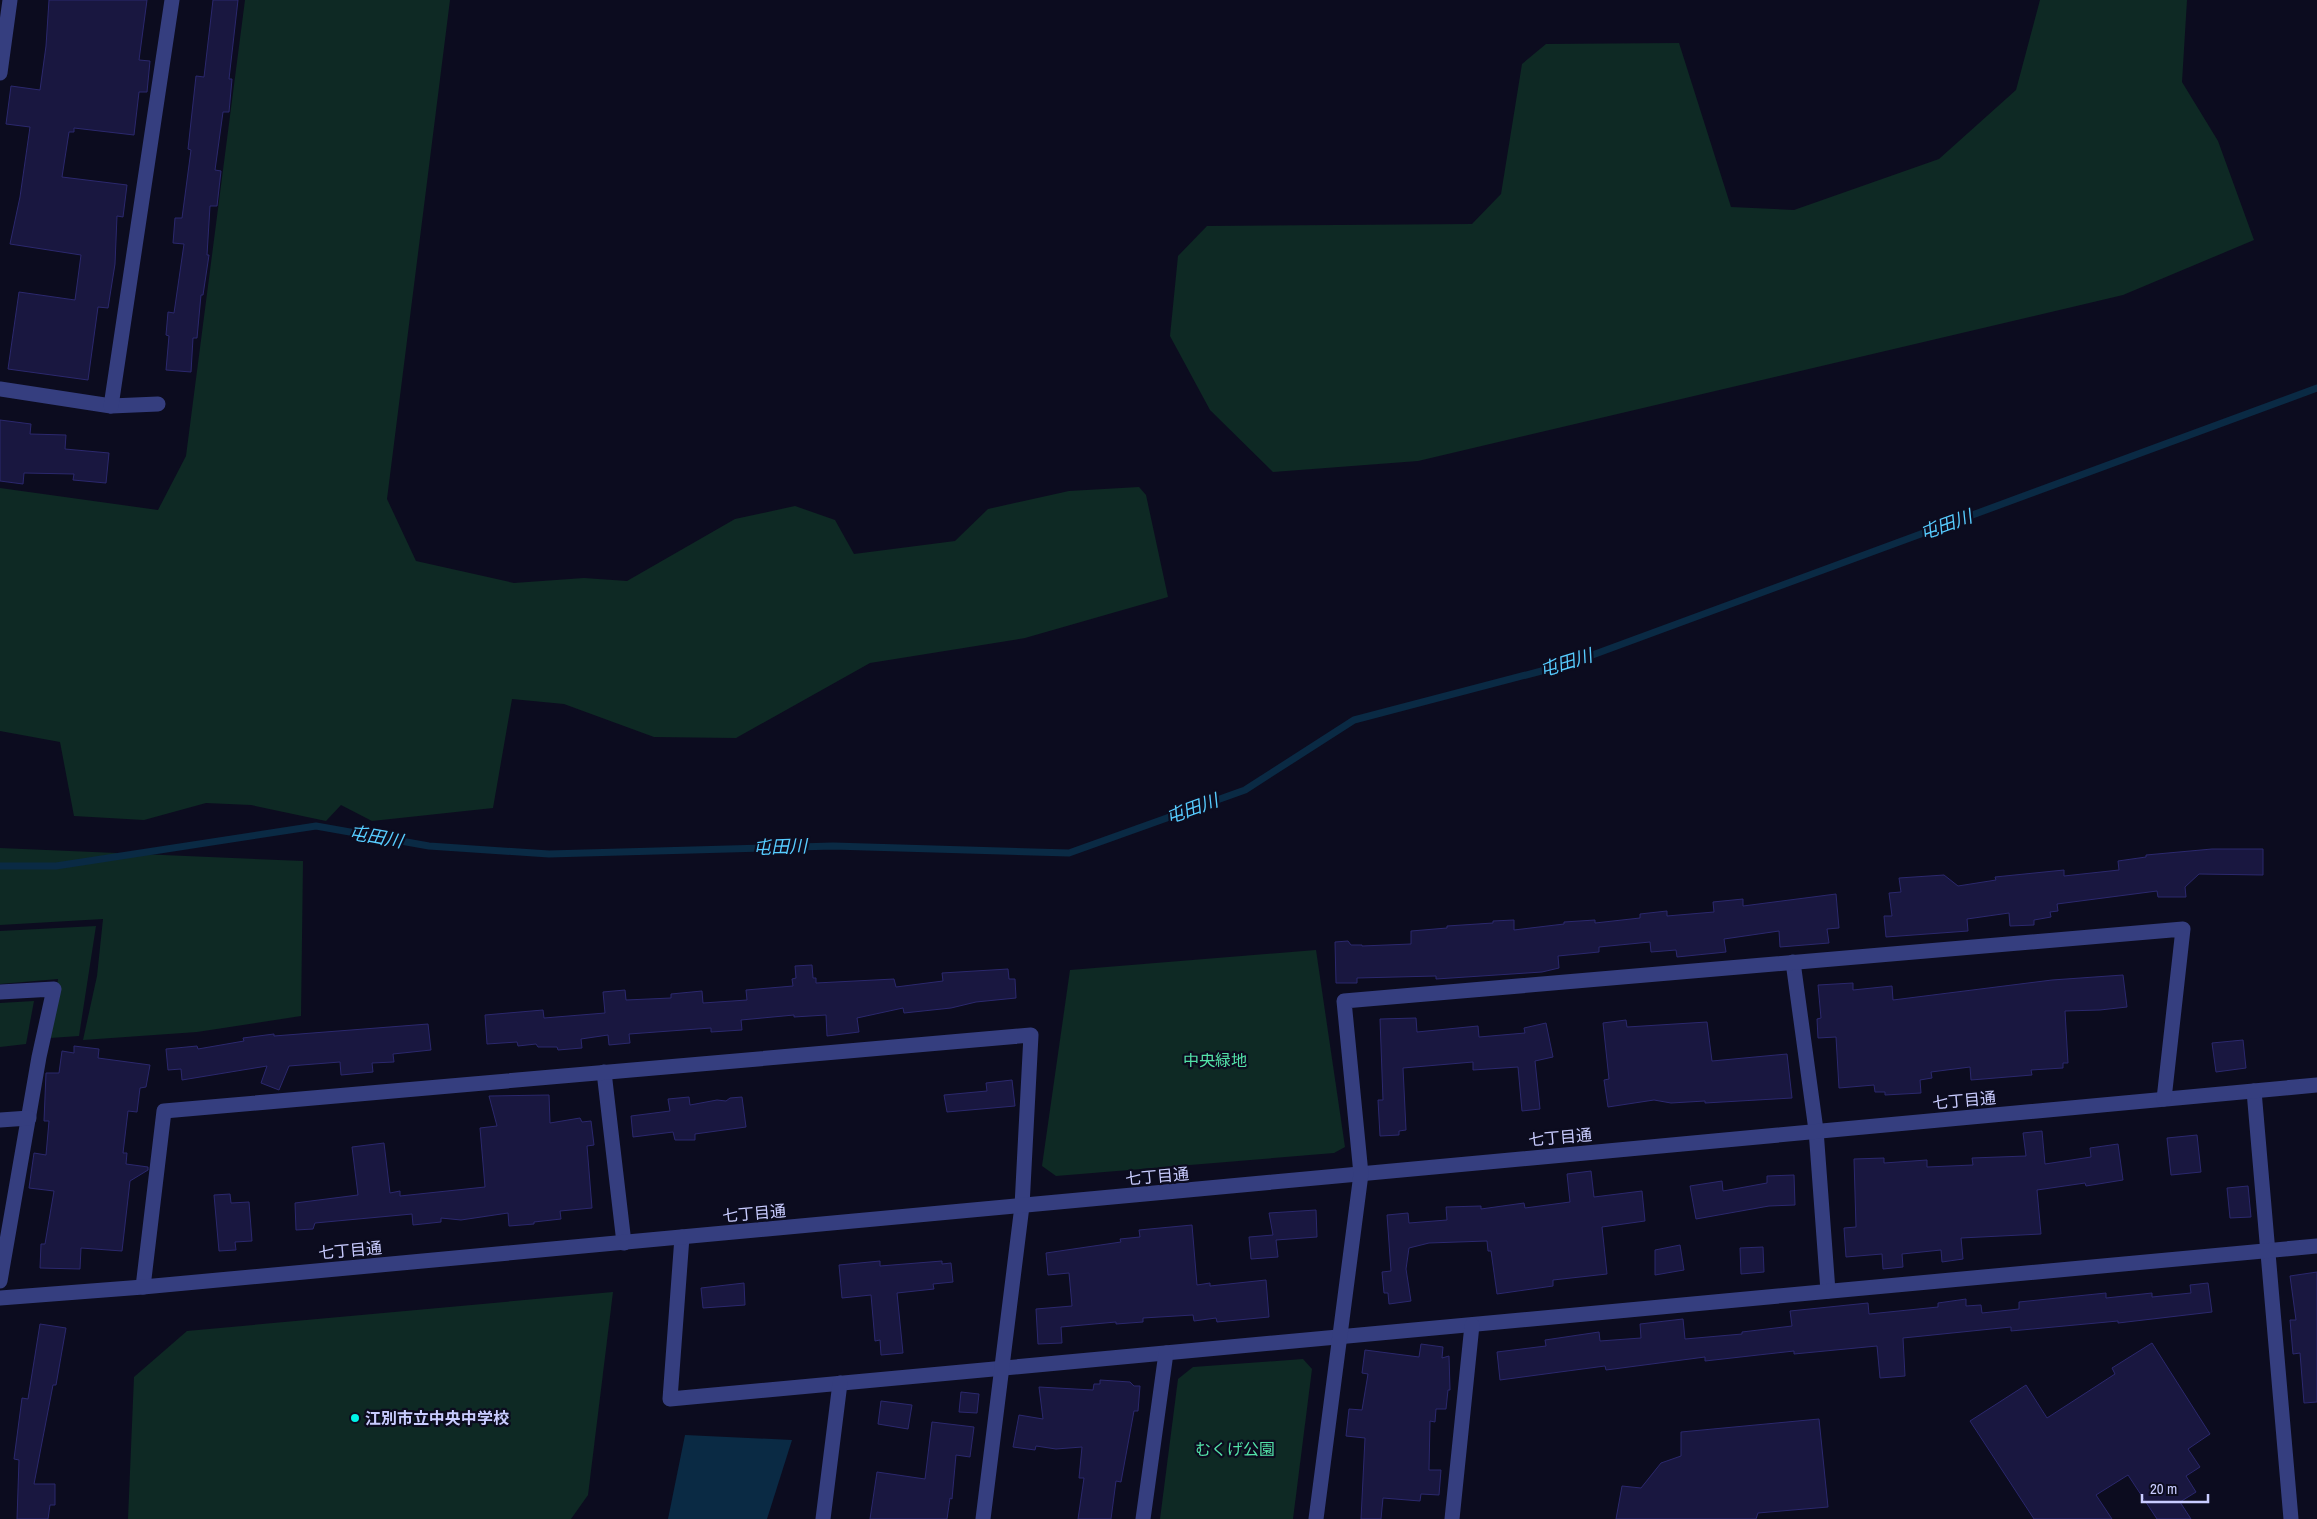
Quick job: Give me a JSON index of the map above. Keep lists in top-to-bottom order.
{
  "streets": {
    "street": ["七丁目通"]
  },
  "water": ["屯田川"],
  "parks": ["中央緑地", "むくげ公園"],
  "places": ["江別市立中央中学校"],
  "scale_bar": "20 m"
}
